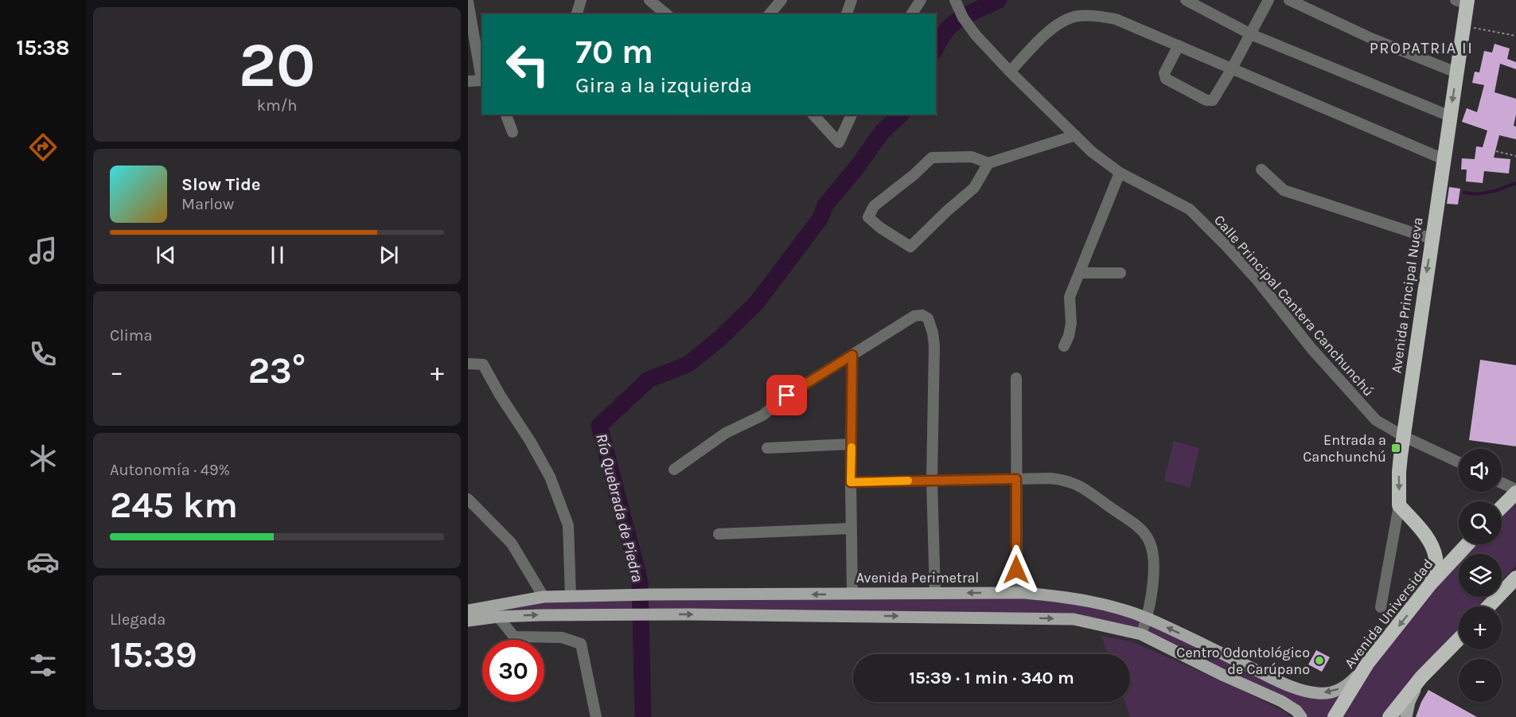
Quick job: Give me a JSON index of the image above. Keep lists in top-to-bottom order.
{
  "streets": {
    "highway": ["Avenida Principal Nueva", "Avenida Universidad"],
    "main road": ["Avenida Perimetral"],
    "street": ["Calle Principal Cantera Canchunchú"]
  },
  "crossings": [
    ["Avenida Principal Nueva", "Calle Principal Cantera Canchunchú"],
    ["Avenida Perimetral", "Avenida Universidad"]
  ],
  "one_way": ["Avenida Principal Nueva"],
  "districts": ["PROPATRIA II"],
  "water": ["Río Quebrada de Piedra"],
  "places": {
    "transit": ["Entrada a Canchunchú"],
    "other": ["Centro Odontológico de Carúpano"]
  },
  "page": {
    "tabs": "15:38",
    "tile": [
      ["20", "km/h"],
      "Clima",
      ["Autonomía · 49%", "245 km"],
      ["Llegada", "15:39"]
    ],
    "turn": ["70 m", "Gira a la izquierda"],
    "song": ["Slow Tide", "Marlow"],
    "heat": ["−", "23°", "+"],
    "map_buttons": ["+", "−"],
    "limit": "30",
    "trip": "15:39 · 1 min · 340 m"
  }
}
